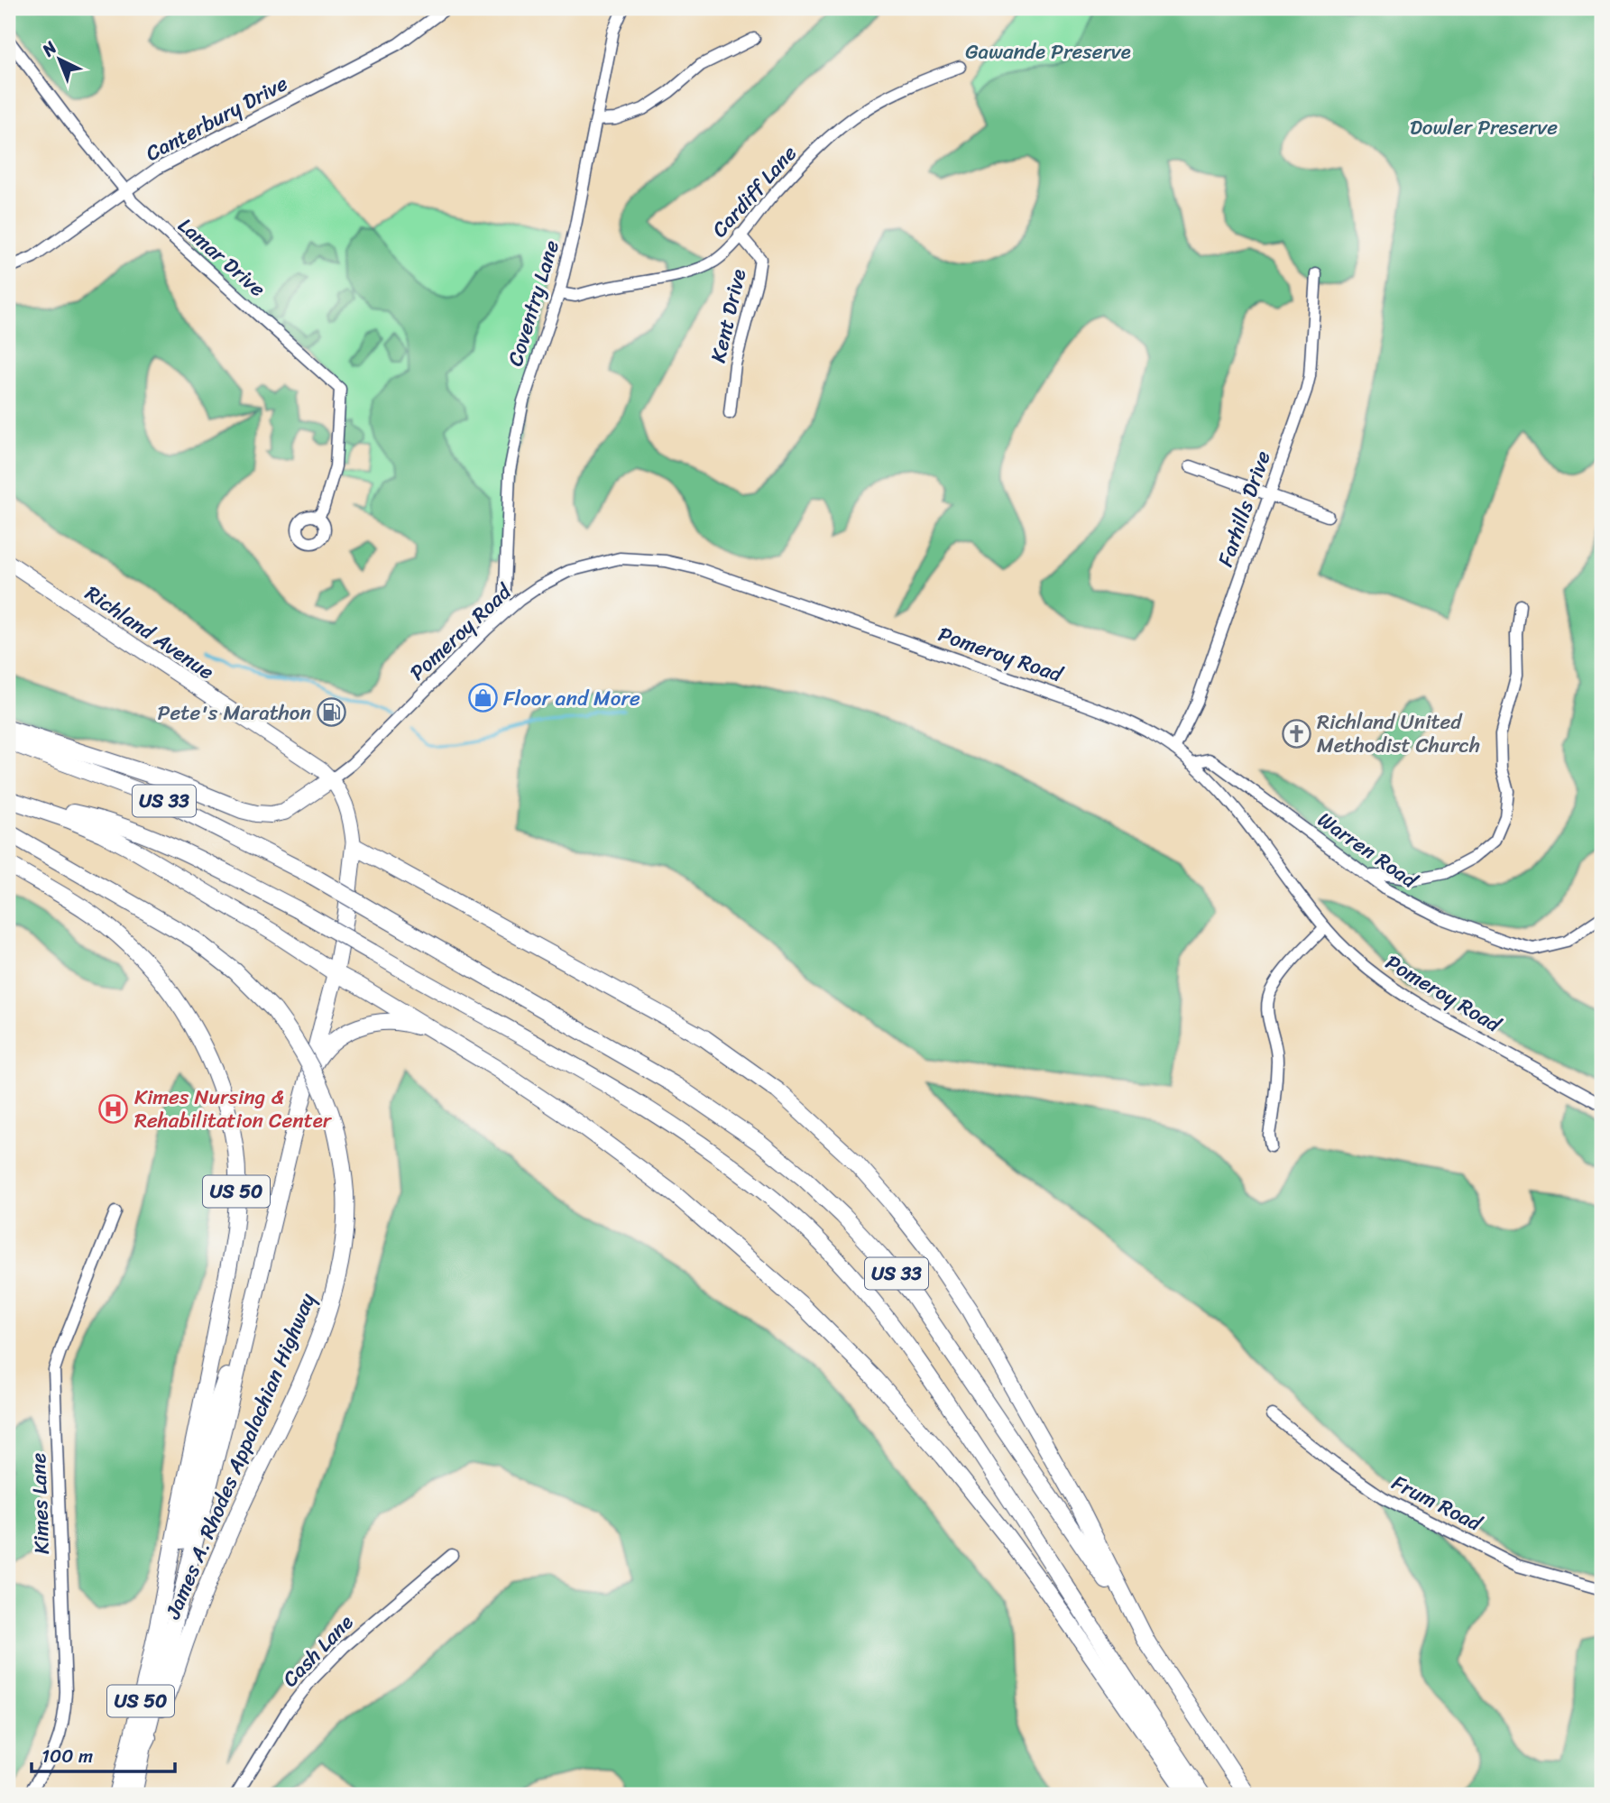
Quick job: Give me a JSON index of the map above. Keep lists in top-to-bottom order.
{
  "streets": {
    "highway": ["US 33", "US 50", "James A. Rhodes Appalachian Highway"],
    "main road": ["Richland Avenue"],
    "street": [
      "Canterbury Drive",
      "Cardiff Lane",
      "Lamar Drive",
      "Coventry Lane",
      "Kent Drive",
      "Farhills Drive",
      "Pomeroy Road",
      "Warren Road",
      "Frum Road",
      "Kimes Lane",
      "Cash Lane"
    ]
  },
  "crossings": [
    ["Canterbury Drive", "Lamar Drive"],
    ["Cardiff Lane", "Coventry Lane"],
    ["Cardiff Lane", "Kent Drive"],
    ["Coventry Lane", "Pomeroy Road"],
    ["Farhills Drive", "Pomeroy Road"],
    ["Richland Avenue", "Pomeroy Road"],
    ["Pomeroy Road", "Warren Road"]
  ],
  "parks": ["Gawande Preserve", "Dowler Preserve"],
  "places": {
    "shop": ["Floor and More"],
    "fuel station": ["Pete's Marathon"],
    "church": ["Richland United Methodist Church"],
    "hospital": ["Kimes Nursing & Rehabilitation Center"]
  },
  "scale_bar": "100 m",
  "north": "top left"
}
